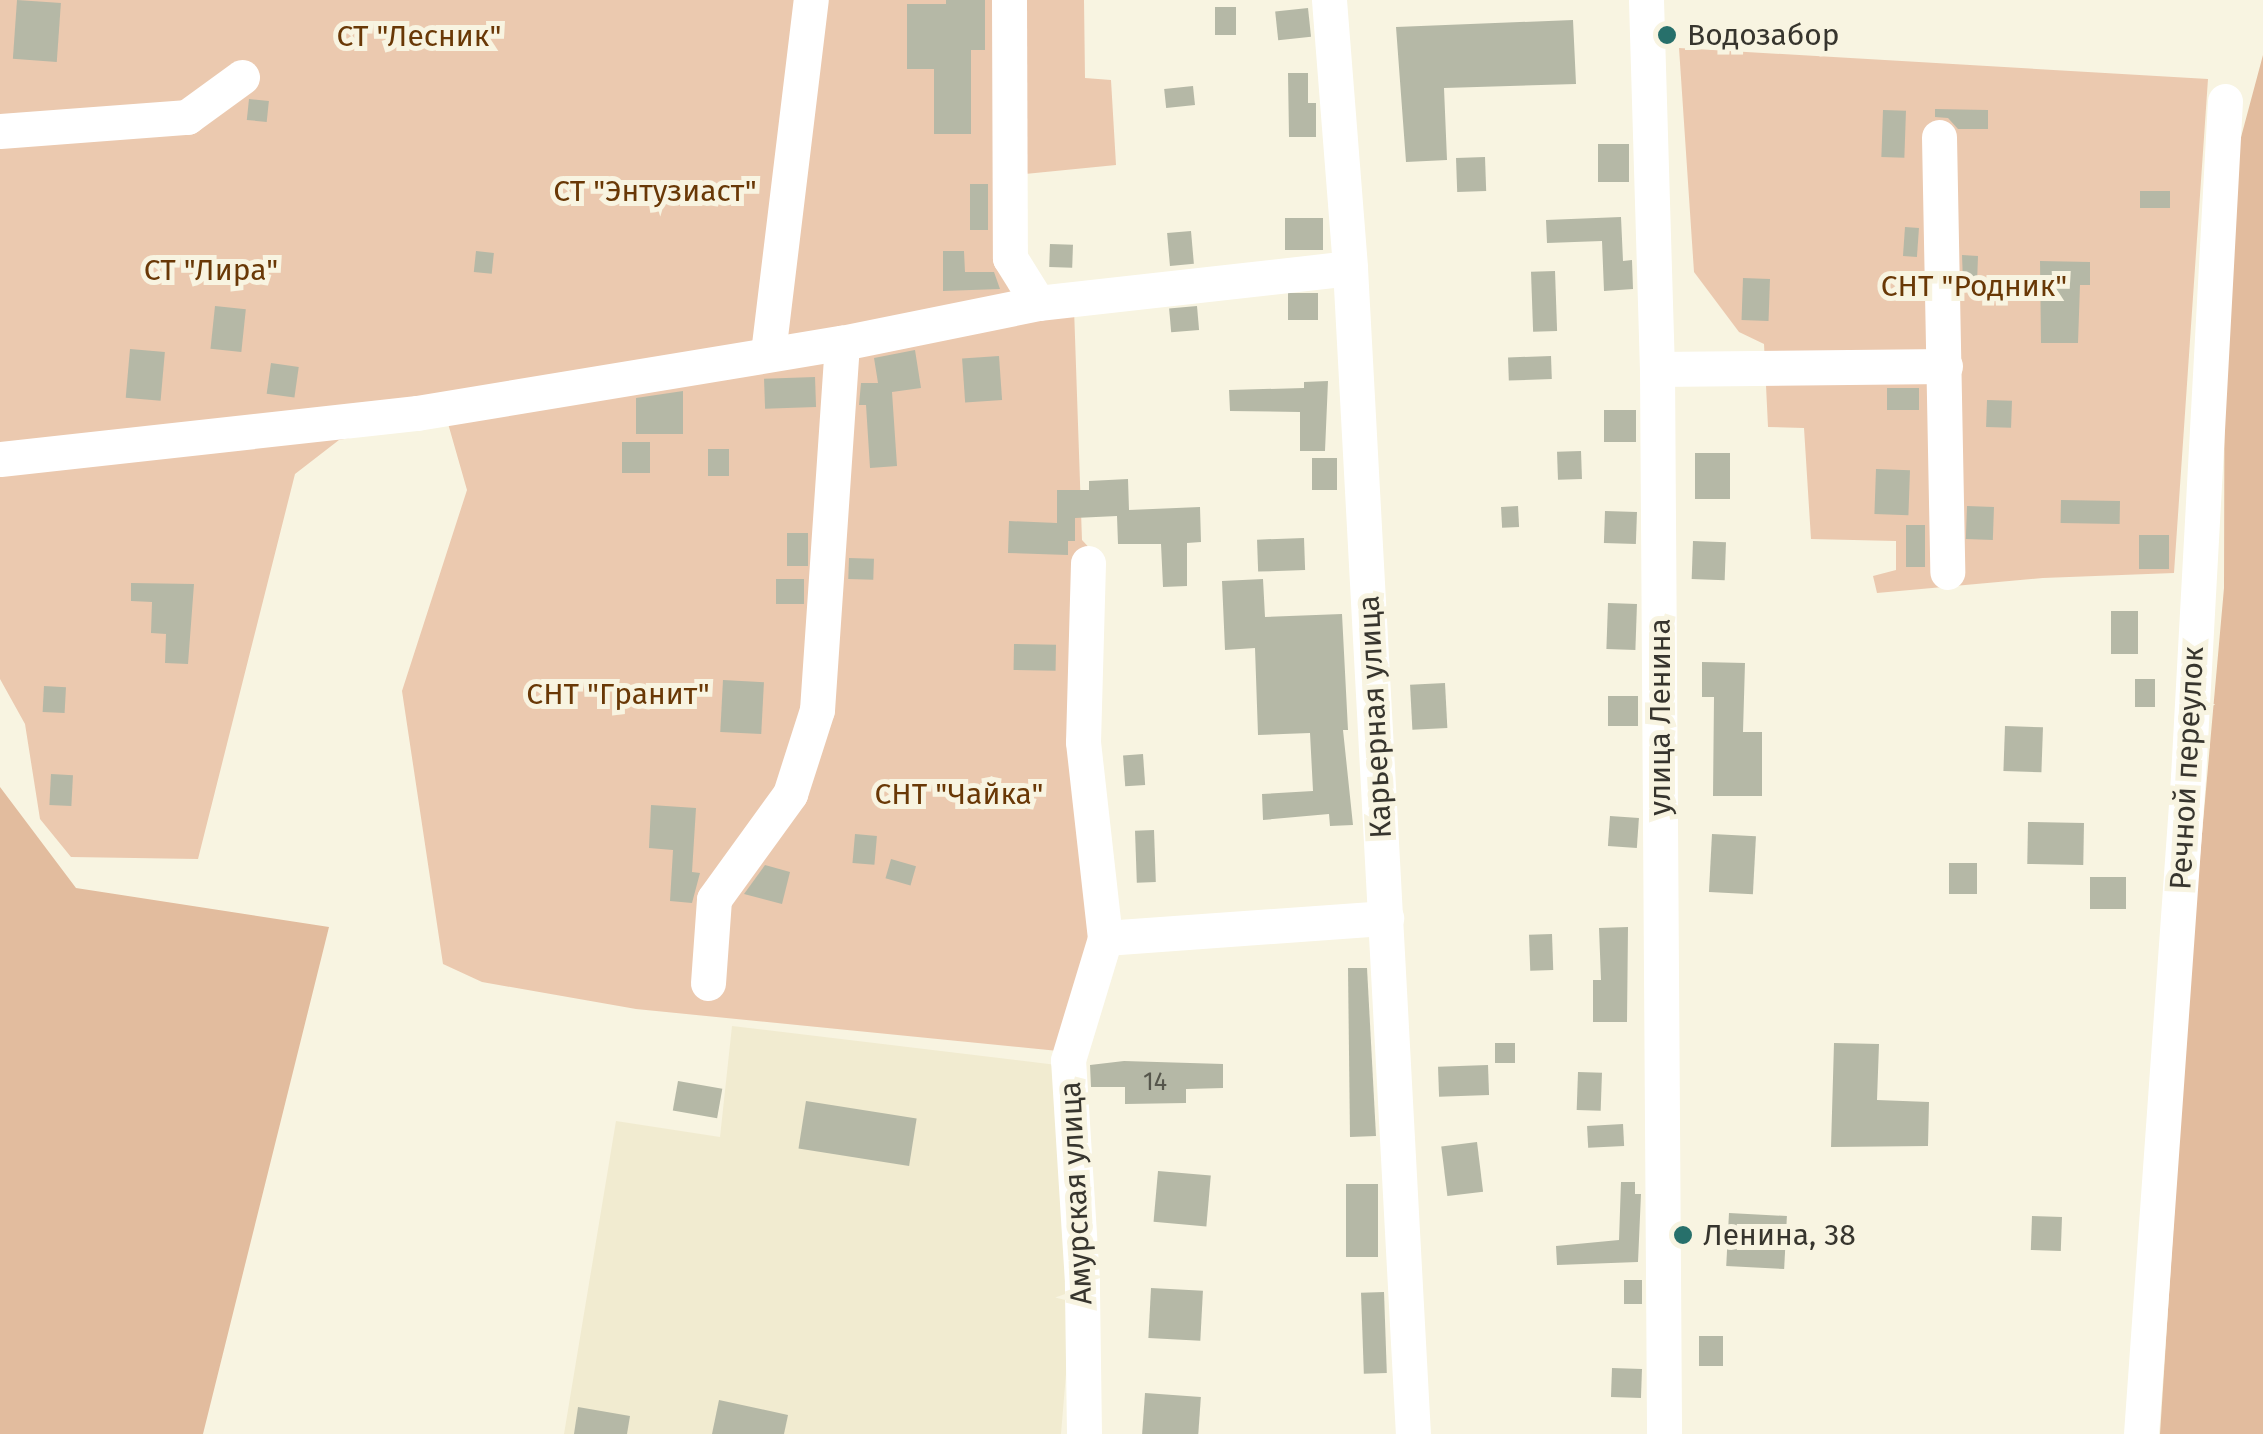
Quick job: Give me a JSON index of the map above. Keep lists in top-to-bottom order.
{
  "streets": {
    "street": [
      "Карьерная улица",
      "улица Ленина",
      "Речной переулок",
      "Амурская улица"
    ]
  },
  "parks": [
    "СТ \"Лесник\"",
    "СТ \"Энтузиаст\"",
    "СТ \"Лира\"",
    "СНТ \"Родник\"",
    "СНТ \"Гранит\"",
    "СНТ \"Чайка\""
  ],
  "places": ["Водозабор", "Ленина, 38"],
  "house_numbers": ["14"]
}
